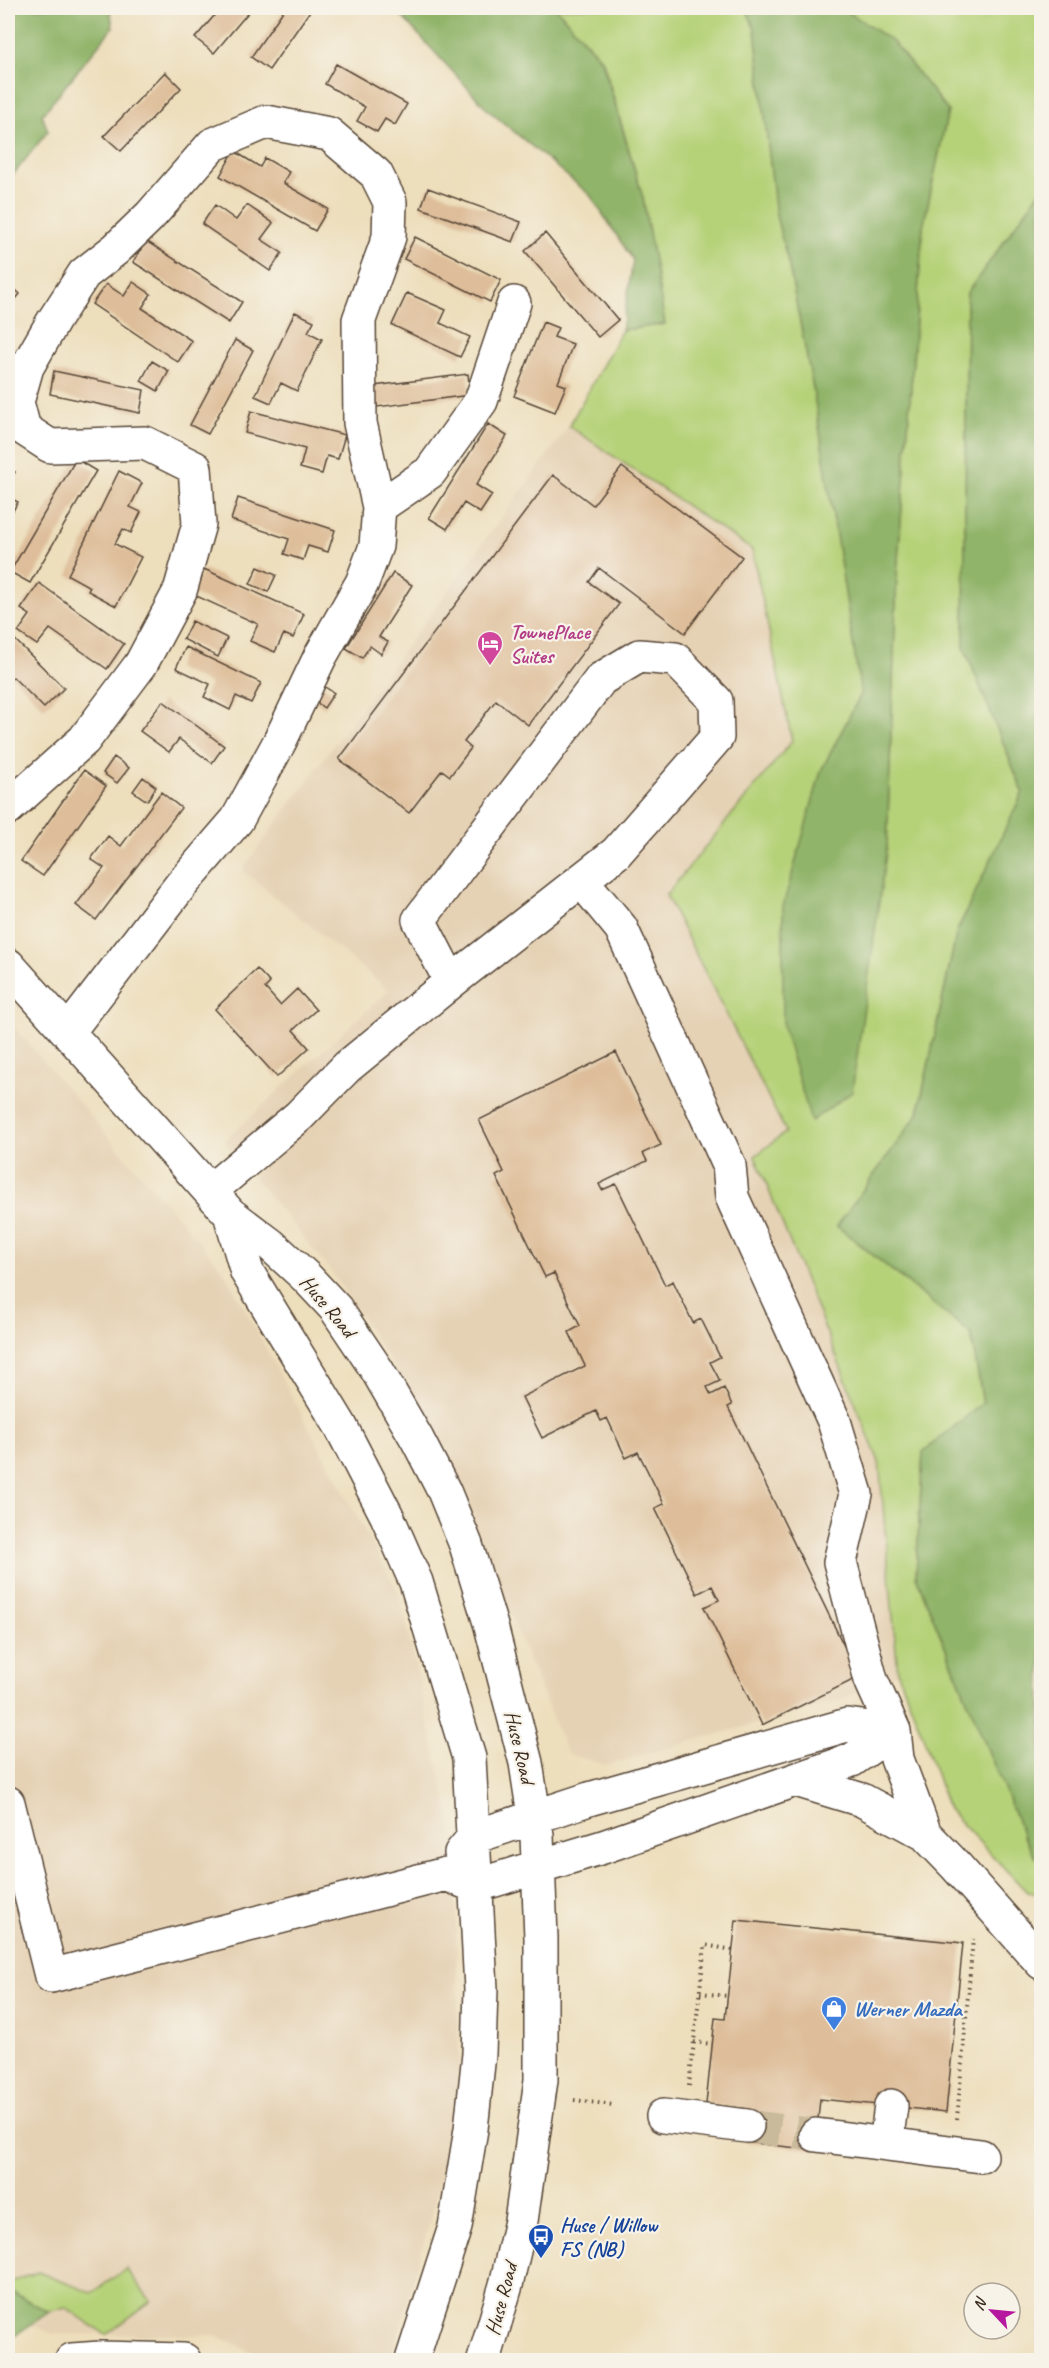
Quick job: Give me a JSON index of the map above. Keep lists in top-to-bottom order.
{
  "streets": {
    "street": ["Huse Road"]
  },
  "places": {
    "hotel": ["TownePlace Suites"],
    "shop": ["Werner Mazda"],
    "bus stop": ["Huse / Willow FS (NB)"]
  },
  "north": "top left"
}
